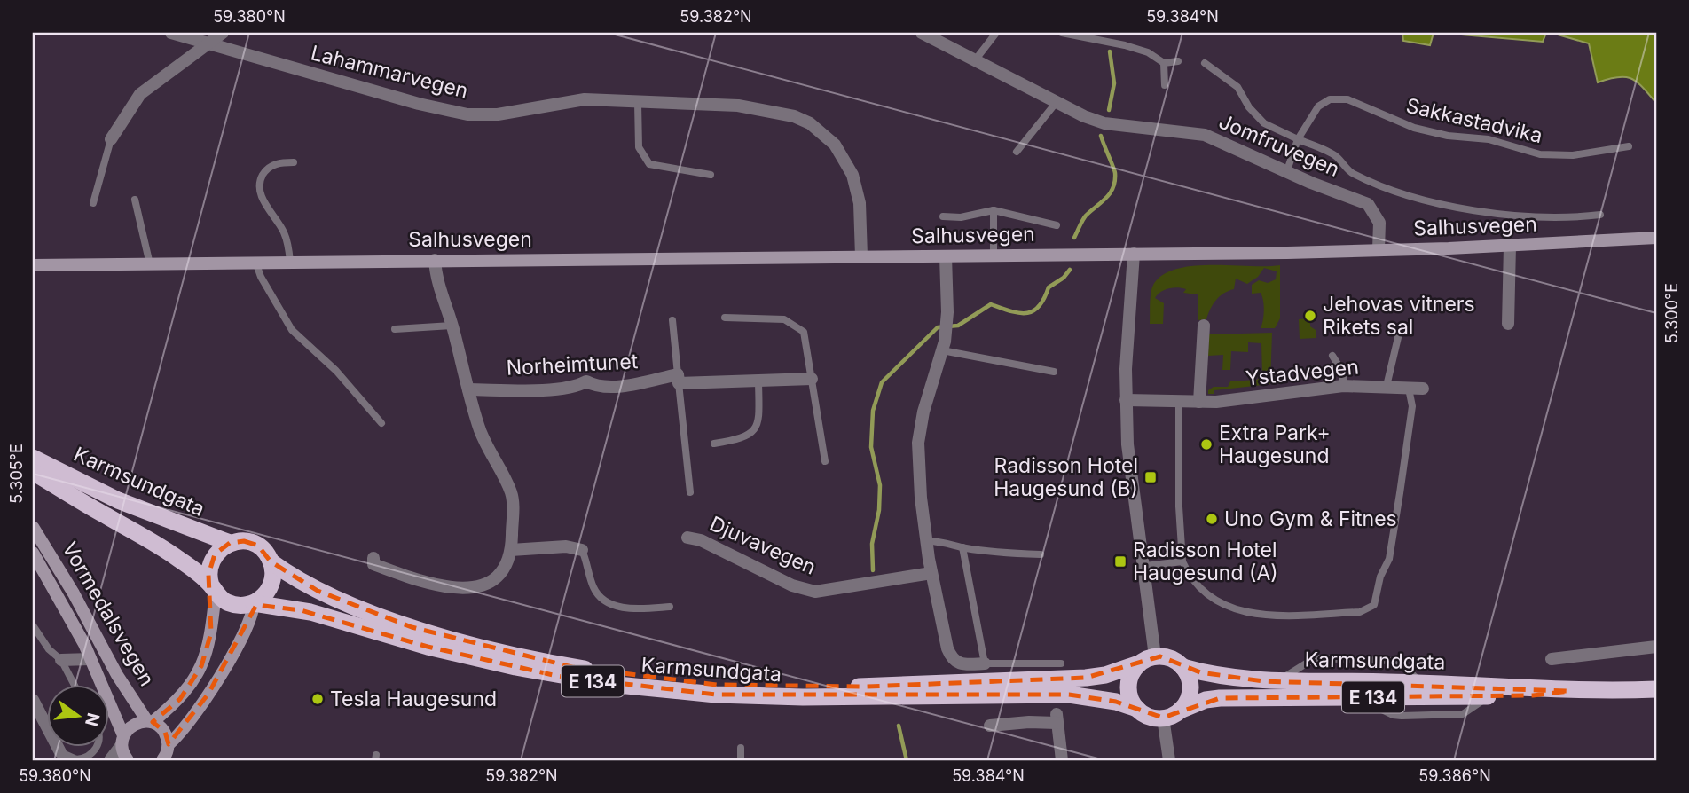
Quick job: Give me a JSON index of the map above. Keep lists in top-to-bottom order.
{
  "streets": {
    "highway": ["Karmsundgata", "E 134"],
    "main road": ["Salhusvegen", "Vormedalsvegen"],
    "street": [
      "Lahammarvegen",
      "Jomfruvegen",
      "Norheimtunet",
      "Ystadvegen",
      "Djuvavegen"
    ],
    "lane": ["Sakkastadvika"]
  },
  "crossings": [
    ["Lahammarvegen", "Salhusvegen"],
    ["Sakkastadvika", "Jomfruvegen"],
    ["Jomfruvegen", "Salhusvegen"],
    ["Karmsundgata", "E 134"]
  ],
  "places": {
    "other": [
      "Jehovas vitners Rikets sal",
      "Extra Park+ Haugesund",
      "Uno Gym & Fitnes",
      "Tesla Haugesund"
    ],
    "transit": ["Radisson Hotel Haugesund (B)", "Radisson Hotel Haugesund (A)"]
  },
  "north": "right",
  "coordinates": [
    "59.380°N",
    "59.382°N",
    "59.384°N",
    "5.300°E",
    "5.305°E",
    "59.386°N"
  ]
}
